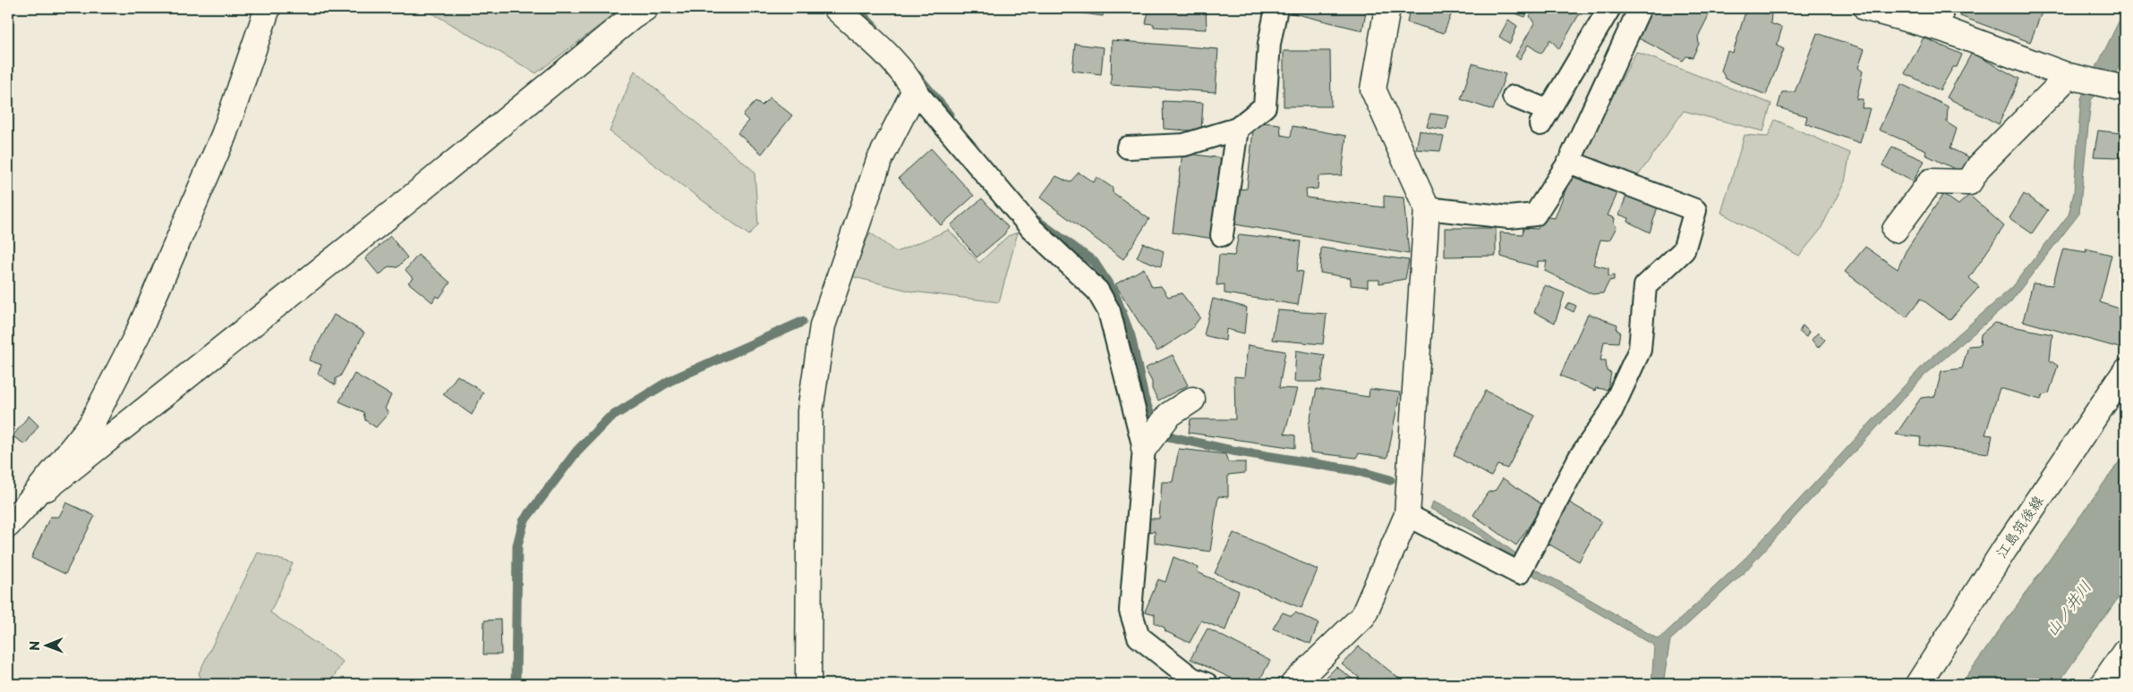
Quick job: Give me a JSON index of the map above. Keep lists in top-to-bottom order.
{
  "streets": {
    "street": ["江島筑後線"]
  },
  "water": ["山ノ井川"],
  "north": "left"
}
